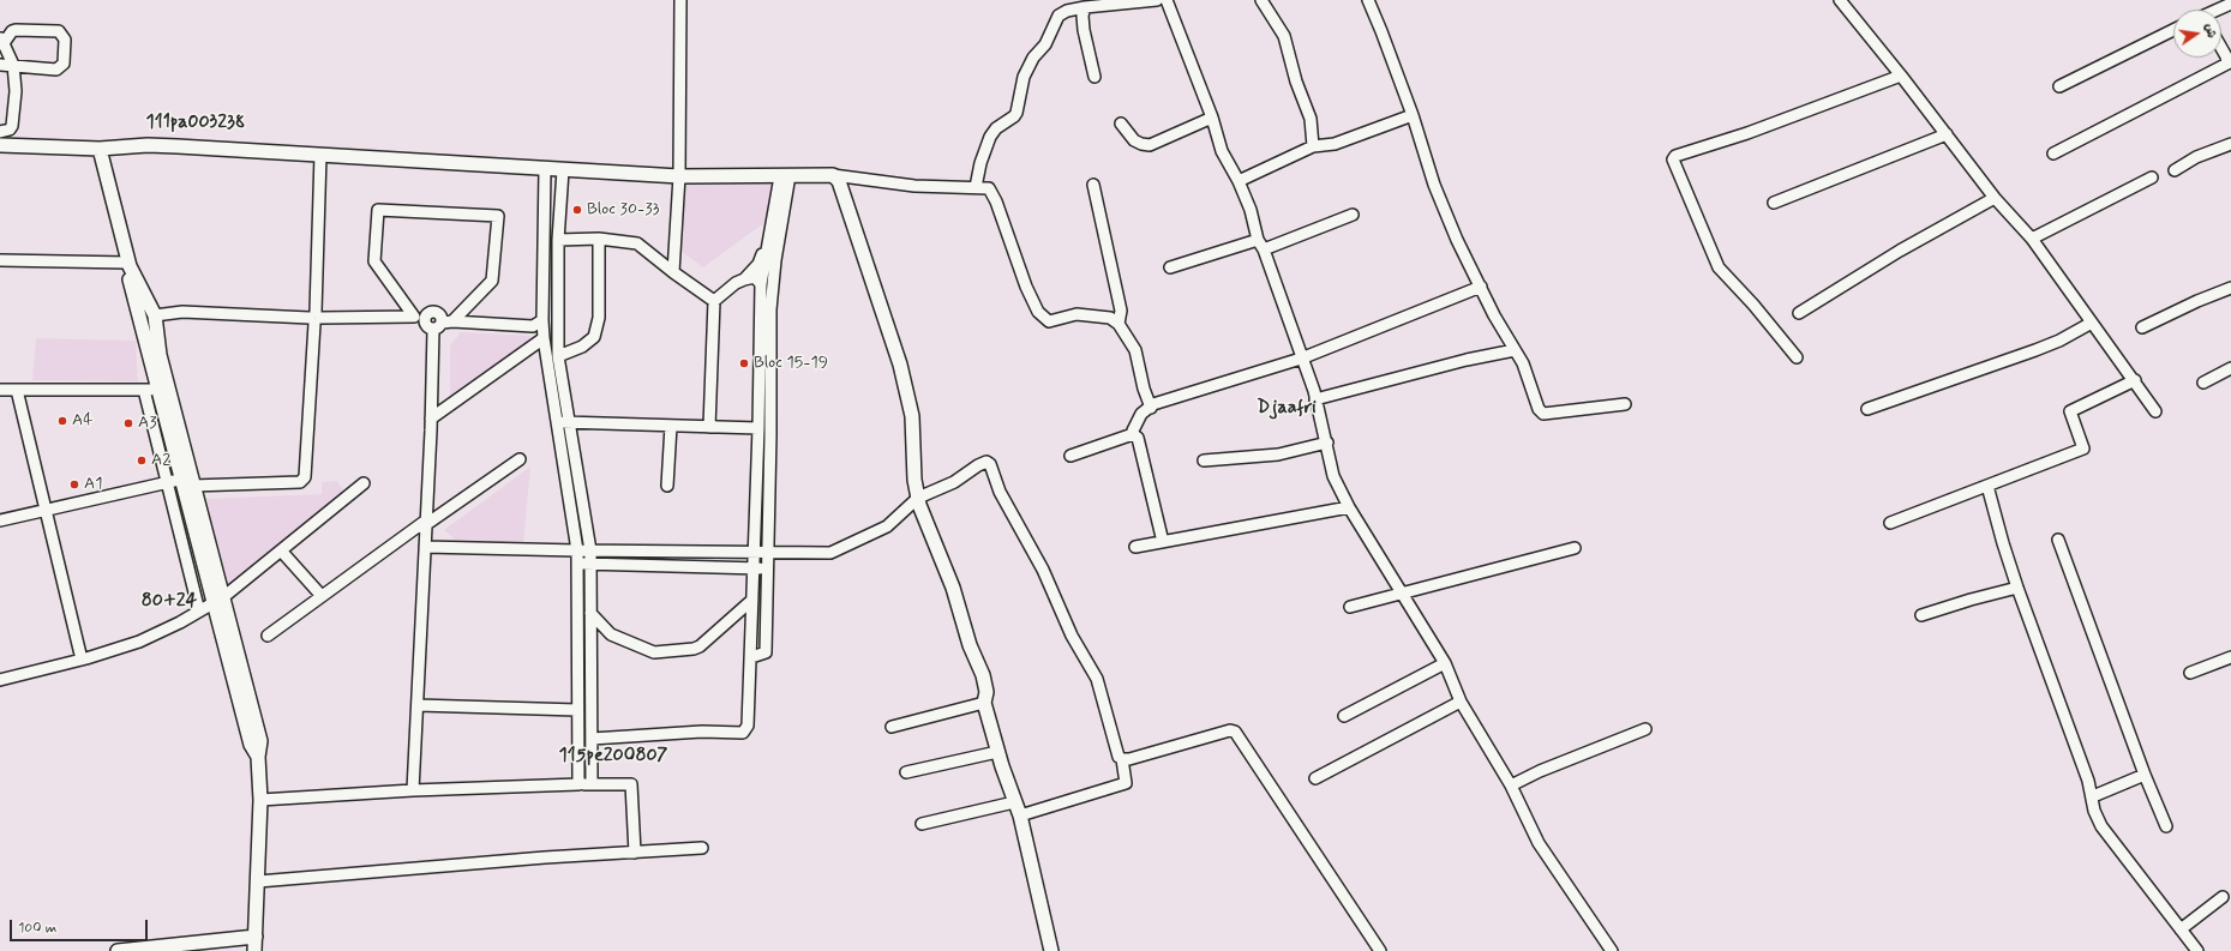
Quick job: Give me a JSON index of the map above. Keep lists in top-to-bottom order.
{
  "districts": [
    "111pa003238",
    "Djaafri",
    "80+24",
    "115pe200807"
  ],
  "places": [
    "Bloc 30-33",
    "Bloc 15-19",
    "A4",
    "A3",
    "A2",
    "A1"
  ],
  "scale_bar": "100 m",
  "north": "right"
}
